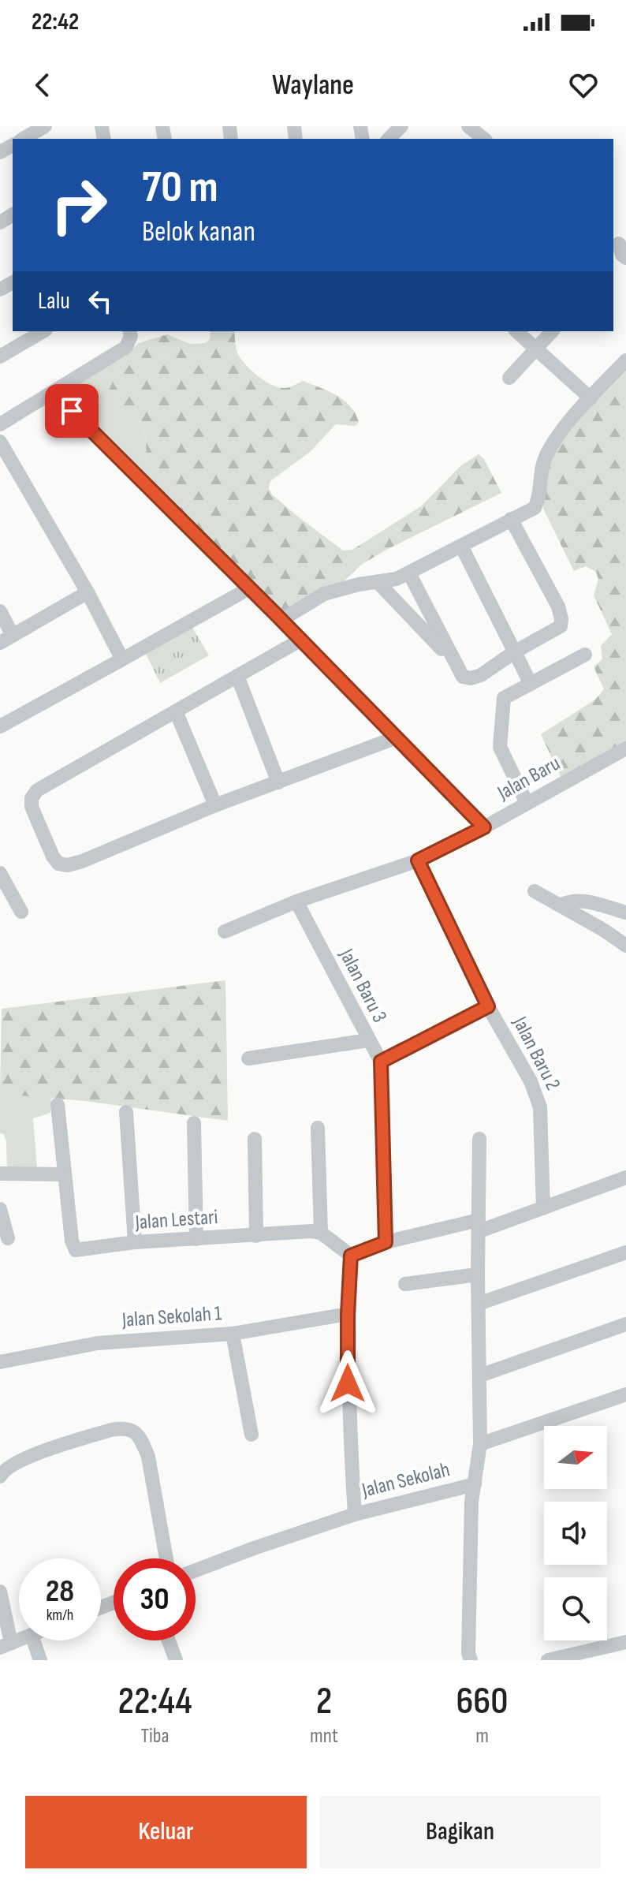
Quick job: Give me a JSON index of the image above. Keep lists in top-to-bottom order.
{
  "streets": {
    "street": [
      "Jalan Baru",
      "Jalan Baru 3",
      "Jalan Baru 2",
      "Jalan Lestari",
      "Jalan Sekolah 1",
      "Jalan Sekolah"
    ]
  },
  "crossings": [
    ["Jalan Baru", "Jalan Baru 3"],
    ["Jalan Baru", "Jalan Baru 2"]
  ],
  "north": "right",
  "page": {
    "status": "22:42",
    "header": "Waylane",
    "turn": ["70 m", "Belok kanan"],
    "then": "Lalu",
    "speed": "28 km/h",
    "limit": "30",
    "eta": [
      "22:44",
      "Tiba",
      "2",
      "mnt",
      "660",
      "m"
    ],
    "buttons": ["Keluar", "Bagikan"]
  }
}
